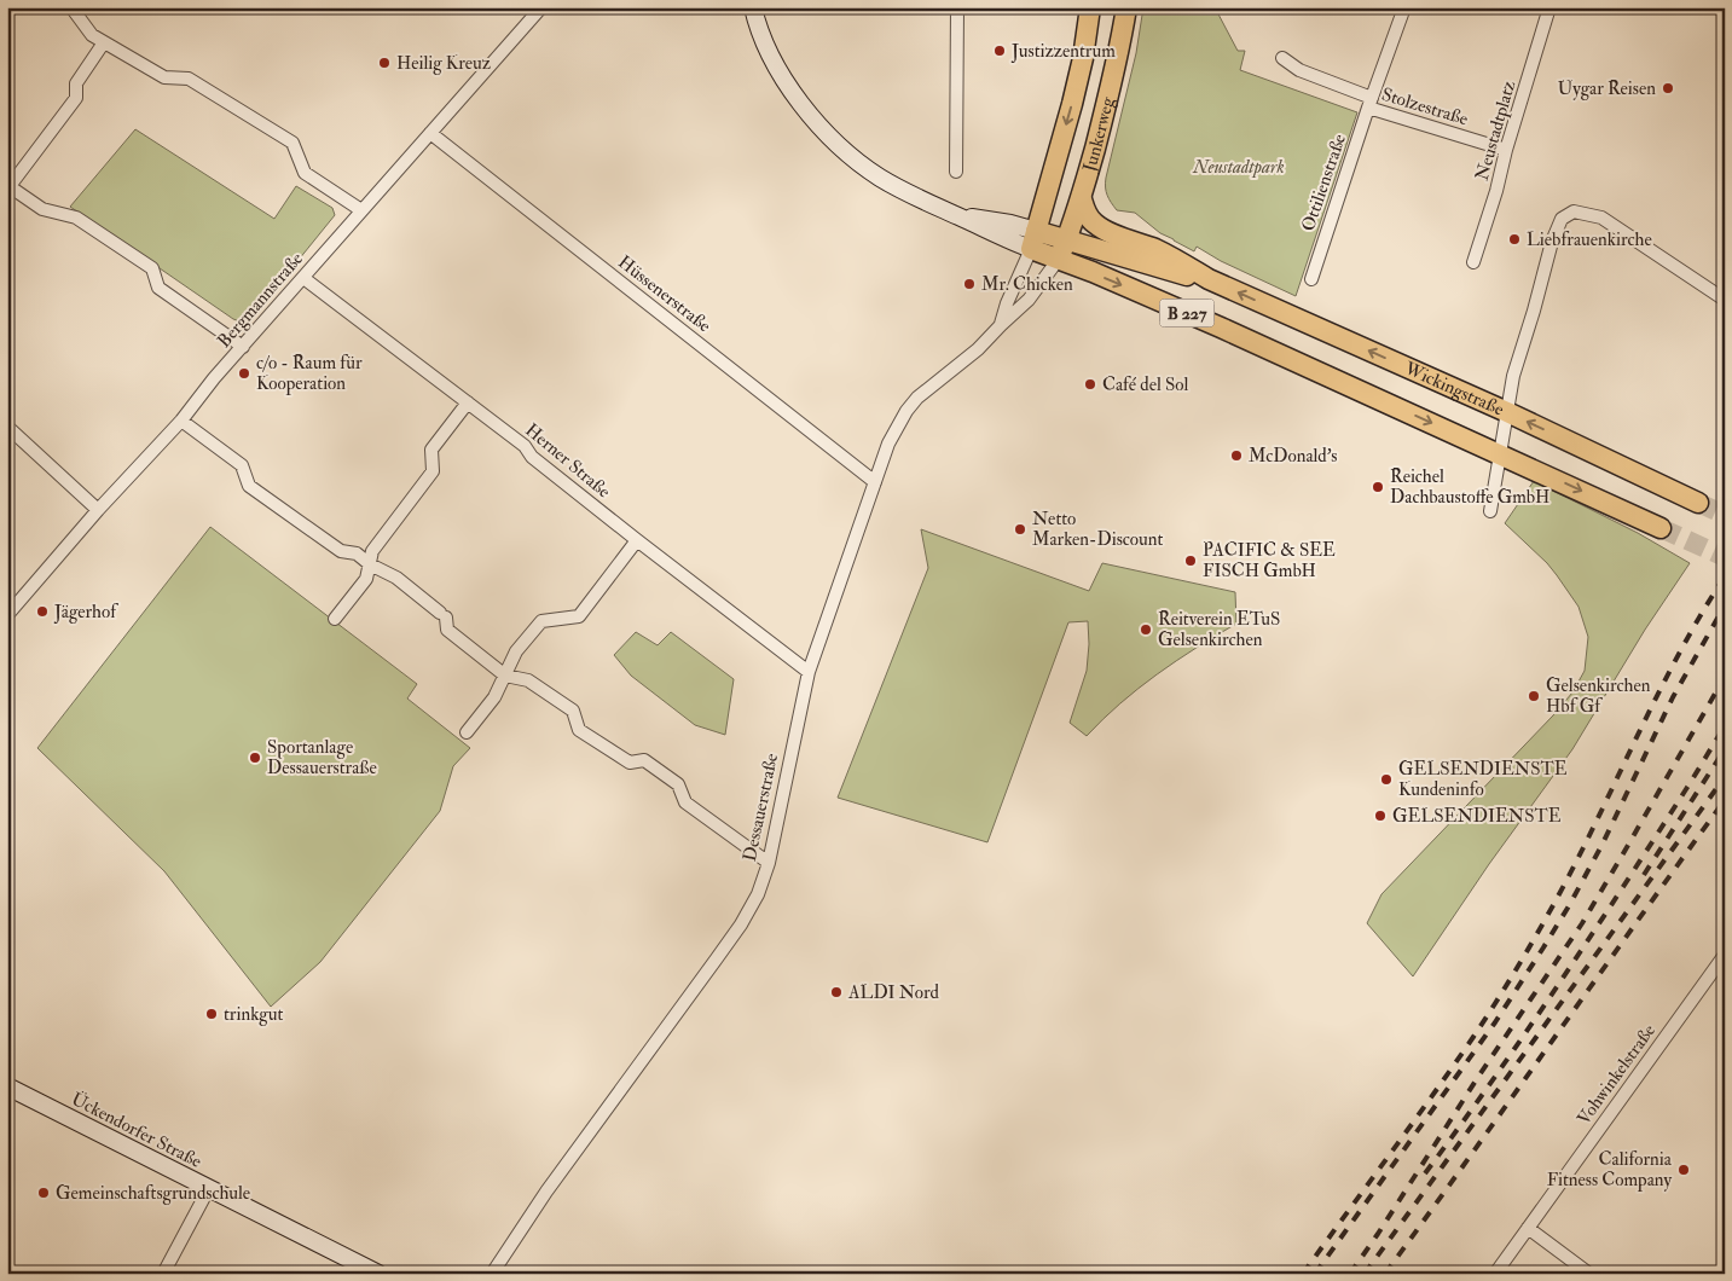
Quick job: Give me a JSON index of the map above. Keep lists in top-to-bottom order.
{
  "streets": {
    "main road": [
      "Junkerweg",
      "B 227",
      "Wickingstraße",
      "Ückendorfer Straße"
    ],
    "street": [
      "Stolzestraße",
      "Neustadtplatz",
      "Ottilienstraße",
      "Hüssenerstraße",
      "Bergmannstraße",
      "Herner Straße",
      "Dessauerstraße",
      "Vohwinkelstraße"
    ]
  },
  "crossings": [
    ["Stolzestraße", "Neustadtplatz"],
    ["Stolzestraße", "Ottilienstraße"],
    ["Junkerweg", "Wickingstraße"],
    ["Junkerweg", "Dessauerstraße"],
    ["Hüssenerstraße", "Bergmannstraße"],
    ["Hüssenerstraße", "Dessauerstraße"],
    ["Bergmannstraße", "Herner Straße"],
    ["Wickingstraße", "Dessauerstraße"],
    ["Herner Straße", "Dessauerstraße"]
  ],
  "parks": ["Neustadtpark"],
  "places": [
    "Justizzentrum",
    "Heilig Kreuz",
    "Uygar Reisen",
    "Liebfrauenkirche",
    "Mr. Chicken",
    "c/o - Raum für Kooperation",
    "Café del Sol",
    "McDonald's",
    "Reichel Dachbaustoffe GmbH",
    "Netto Marken-Discount",
    "PACIFIC & SEE FISCH GmbH",
    "Jägerhof",
    "Reitverein ETuS Gelsenkirchen",
    "Gelsenkirchen Hbf Gf",
    "Sportanlage Dessauerstraße",
    "GELSENDIENSTE Kundeninfo",
    "GELSENDIENSTE",
    "ALDI Nord",
    "trinkgut",
    "California Fitness Company",
    "Gemeinschaftsgrundschule"
  ]
}
